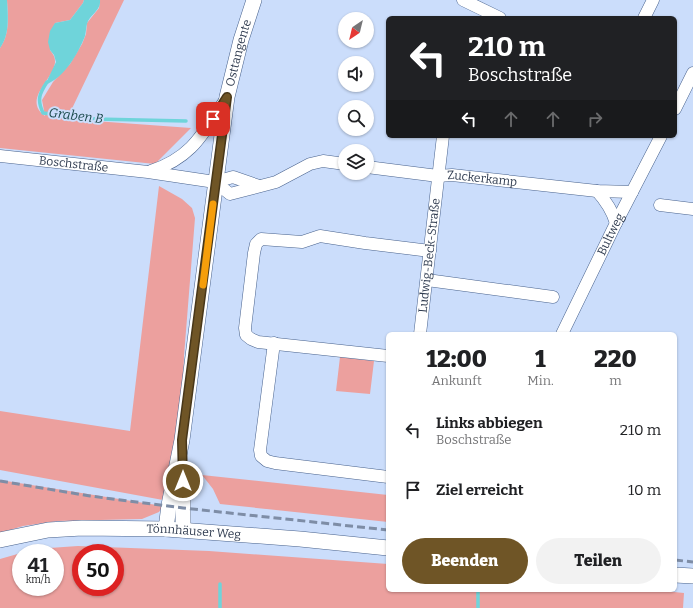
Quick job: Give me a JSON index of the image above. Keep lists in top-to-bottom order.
{
  "streets": {
    "main road": ["Osttangente", "Tönnhäuser Weg"],
    "street": [
      "Boschstraße",
      "Zuckerkamp",
      "Bultweg",
      "Ludwig-Beck-Straße"
    ]
  },
  "crossings": [
    ["Osttangente", "Boschstraße"],
    ["Osttangente", "Tönnhäuser Weg"],
    ["Zuckerkamp", "Bultweg"],
    ["Zuckerkamp", "Ludwig-Beck-Straße"]
  ],
  "water": ["Graben B"],
  "north": "bottom left",
  "page": {
    "turn": ["210 m", "Boschstraße"],
    "eta": [
      "12:00",
      "Ankunft",
      "1",
      "Min.",
      "220",
      "m"
    ],
    "list": [
      {
        "name": "Links abbiegen",
        "note": "Boschstraße",
        "value": "210 m"
      },
      {
        "name": "Ziel erreicht",
        "value": "10 m"
      }
    ],
    "buttons": ["Beenden", "Teilen"],
    "speed": "41 km/h",
    "limit": "50"
  }
}
